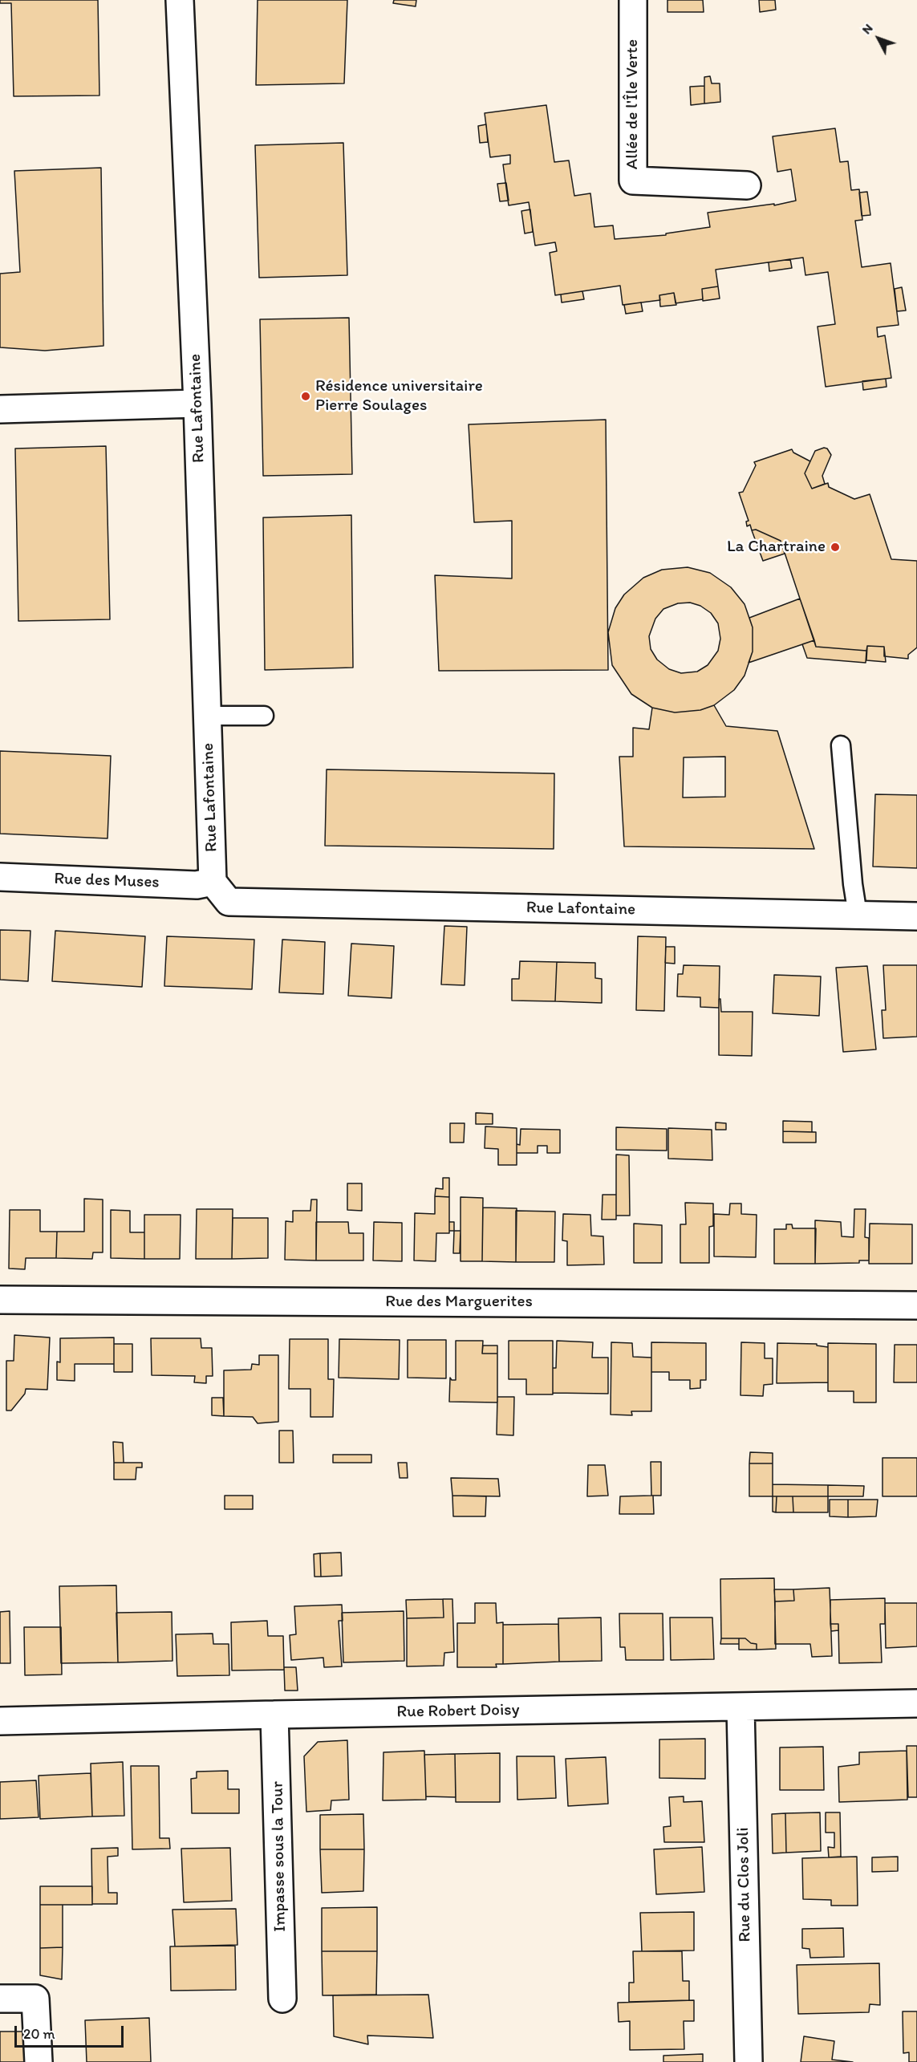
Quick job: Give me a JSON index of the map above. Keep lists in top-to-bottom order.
{
  "streets": {
    "street": [
      "Allée de l'Île Verte",
      "Rue Lafontaine",
      "Rue des Muses",
      "Rue des Marguerites",
      "Rue Robert Doisy",
      "Impasse sous la Tour",
      "Rue du Clos Joli"
    ]
  },
  "crossings": [
    ["Rue Lafontaine", "Rue des Muses"],
    ["Rue Robert Doisy", "Impasse sous la Tour"],
    ["Rue Robert Doisy", "Rue du Clos Joli"]
  ],
  "places": ["Résidence universitaire Pierre Soulages", "La Chartraine"],
  "scale_bar": "20 m",
  "north": "top left"
}
